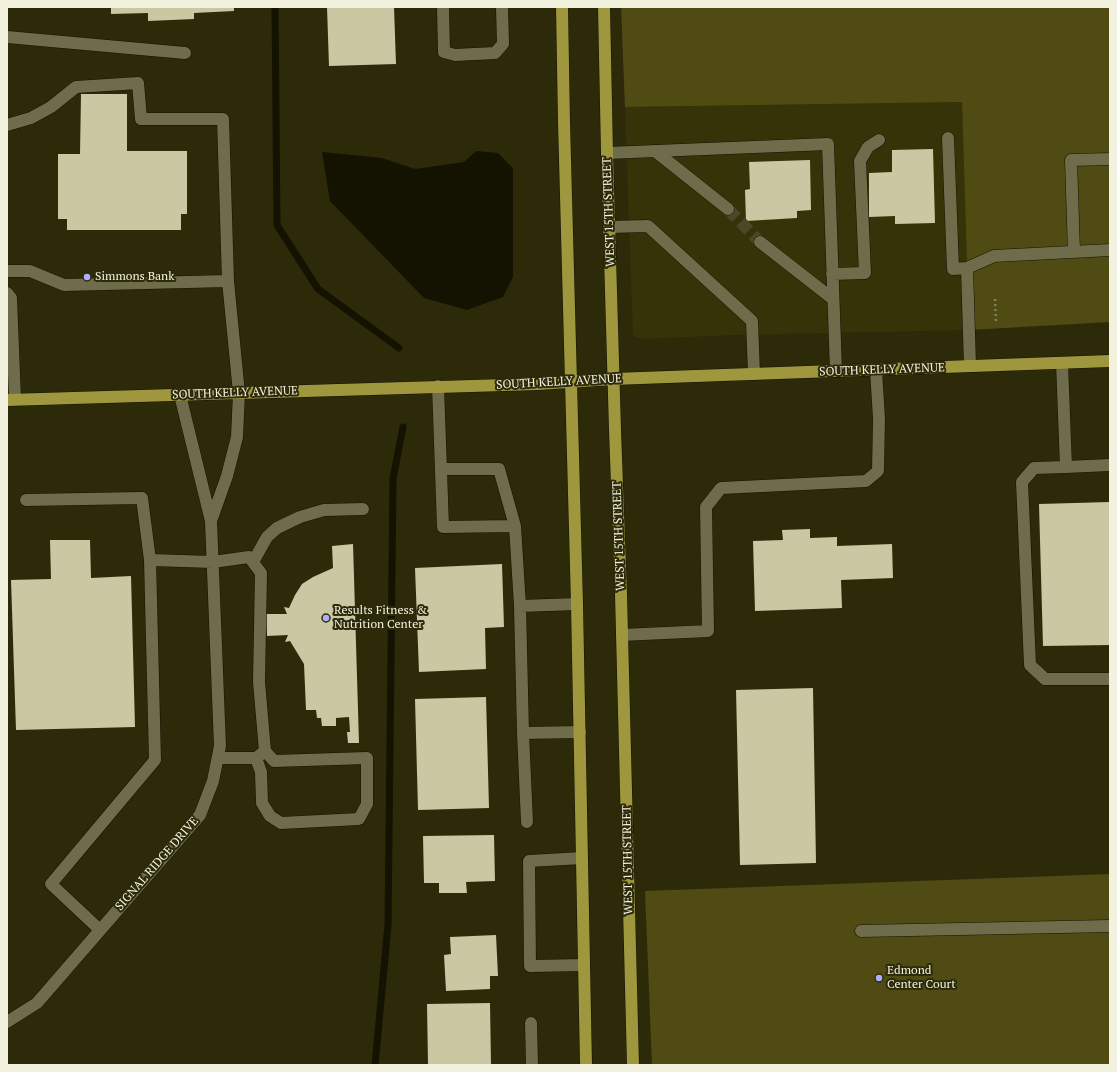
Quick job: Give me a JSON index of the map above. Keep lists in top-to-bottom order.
{
  "streets": {
    "main road": ["WEST 15TH STREET", "SOUTH KELLY AVENUE"],
    "street": ["SIGNAL RIDGE DRIVE"]
  },
  "crossings": [
    ["WEST 15TH STREET", "SOUTH KELLY AVENUE"],
    ["SOUTH KELLY AVENUE", "SIGNAL RIDGE DRIVE"]
  ],
  "places": ["Simmons Bank", "Results Fitness & Nutrition Center", "Edmond Center Court"]
}
